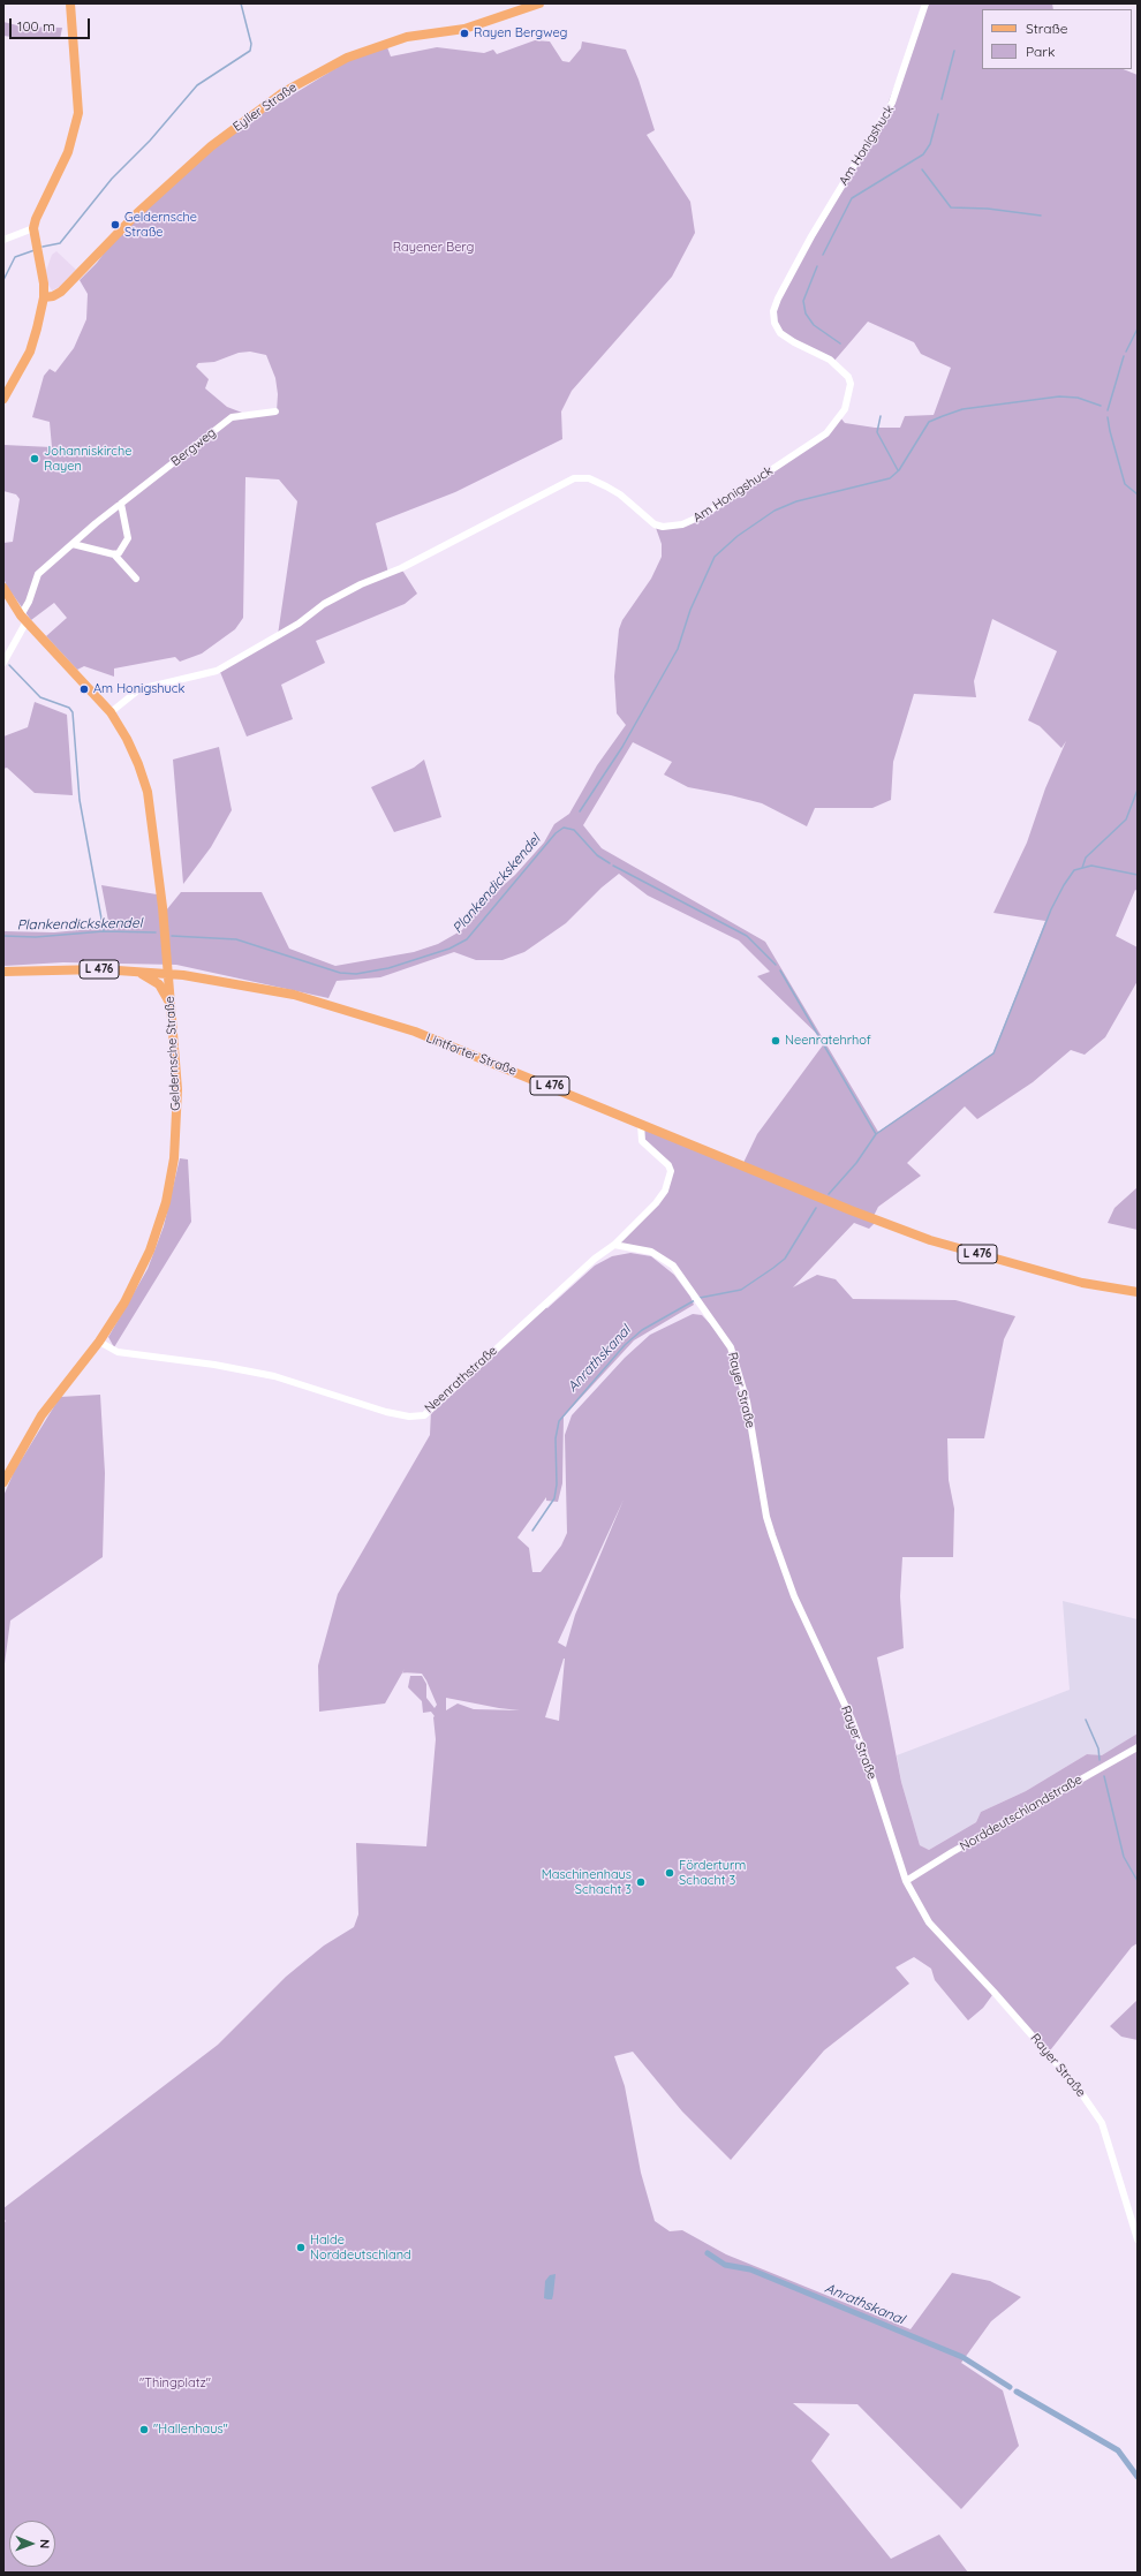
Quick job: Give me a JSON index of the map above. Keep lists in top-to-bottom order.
{
  "streets": {
    "main road": [
      "Eyller Straße",
      "L 476",
      "Geldernsche Straße",
      "Lintforter Straße"
    ],
    "street": [
      "Am Honigshuck",
      "Bergweg",
      "Neenrathstraße",
      "Rayer Straße",
      "Norddeutschlandstraße"
    ]
  },
  "crossings": [
    ["Am Honigshuck", "Geldernsche Straße"],
    ["Bergweg", "Geldernsche Straße"],
    ["Geldernsche Straße", "Lintforter Straße"],
    ["Geldernsche Straße", "Neenrathstraße"],
    ["Lintforter Straße", "Neenrathstraße"],
    ["Neenrathstraße", "Rayer Straße"],
    ["Rayer Straße", "Norddeutschlandstraße"]
  ],
  "water": ["Plankendickskendel", "Anrathskanal"],
  "parks": ["Rayener Berg", "\"Thingplatz\""],
  "places": [
    "Rayen Bergweg",
    "Geldernsche Straße",
    "Johanniskirche Rayen",
    "Am Honigshuck",
    "Neenratehrhof",
    "Förderturm Schacht 3",
    "Maschinenhaus Schacht 3",
    "Halde Norddeutschland",
    "\"Hallenhaus\""
  ],
  "legend": ["Straße", "Park"],
  "scale_bar": "100 m",
  "north": "right"
}
